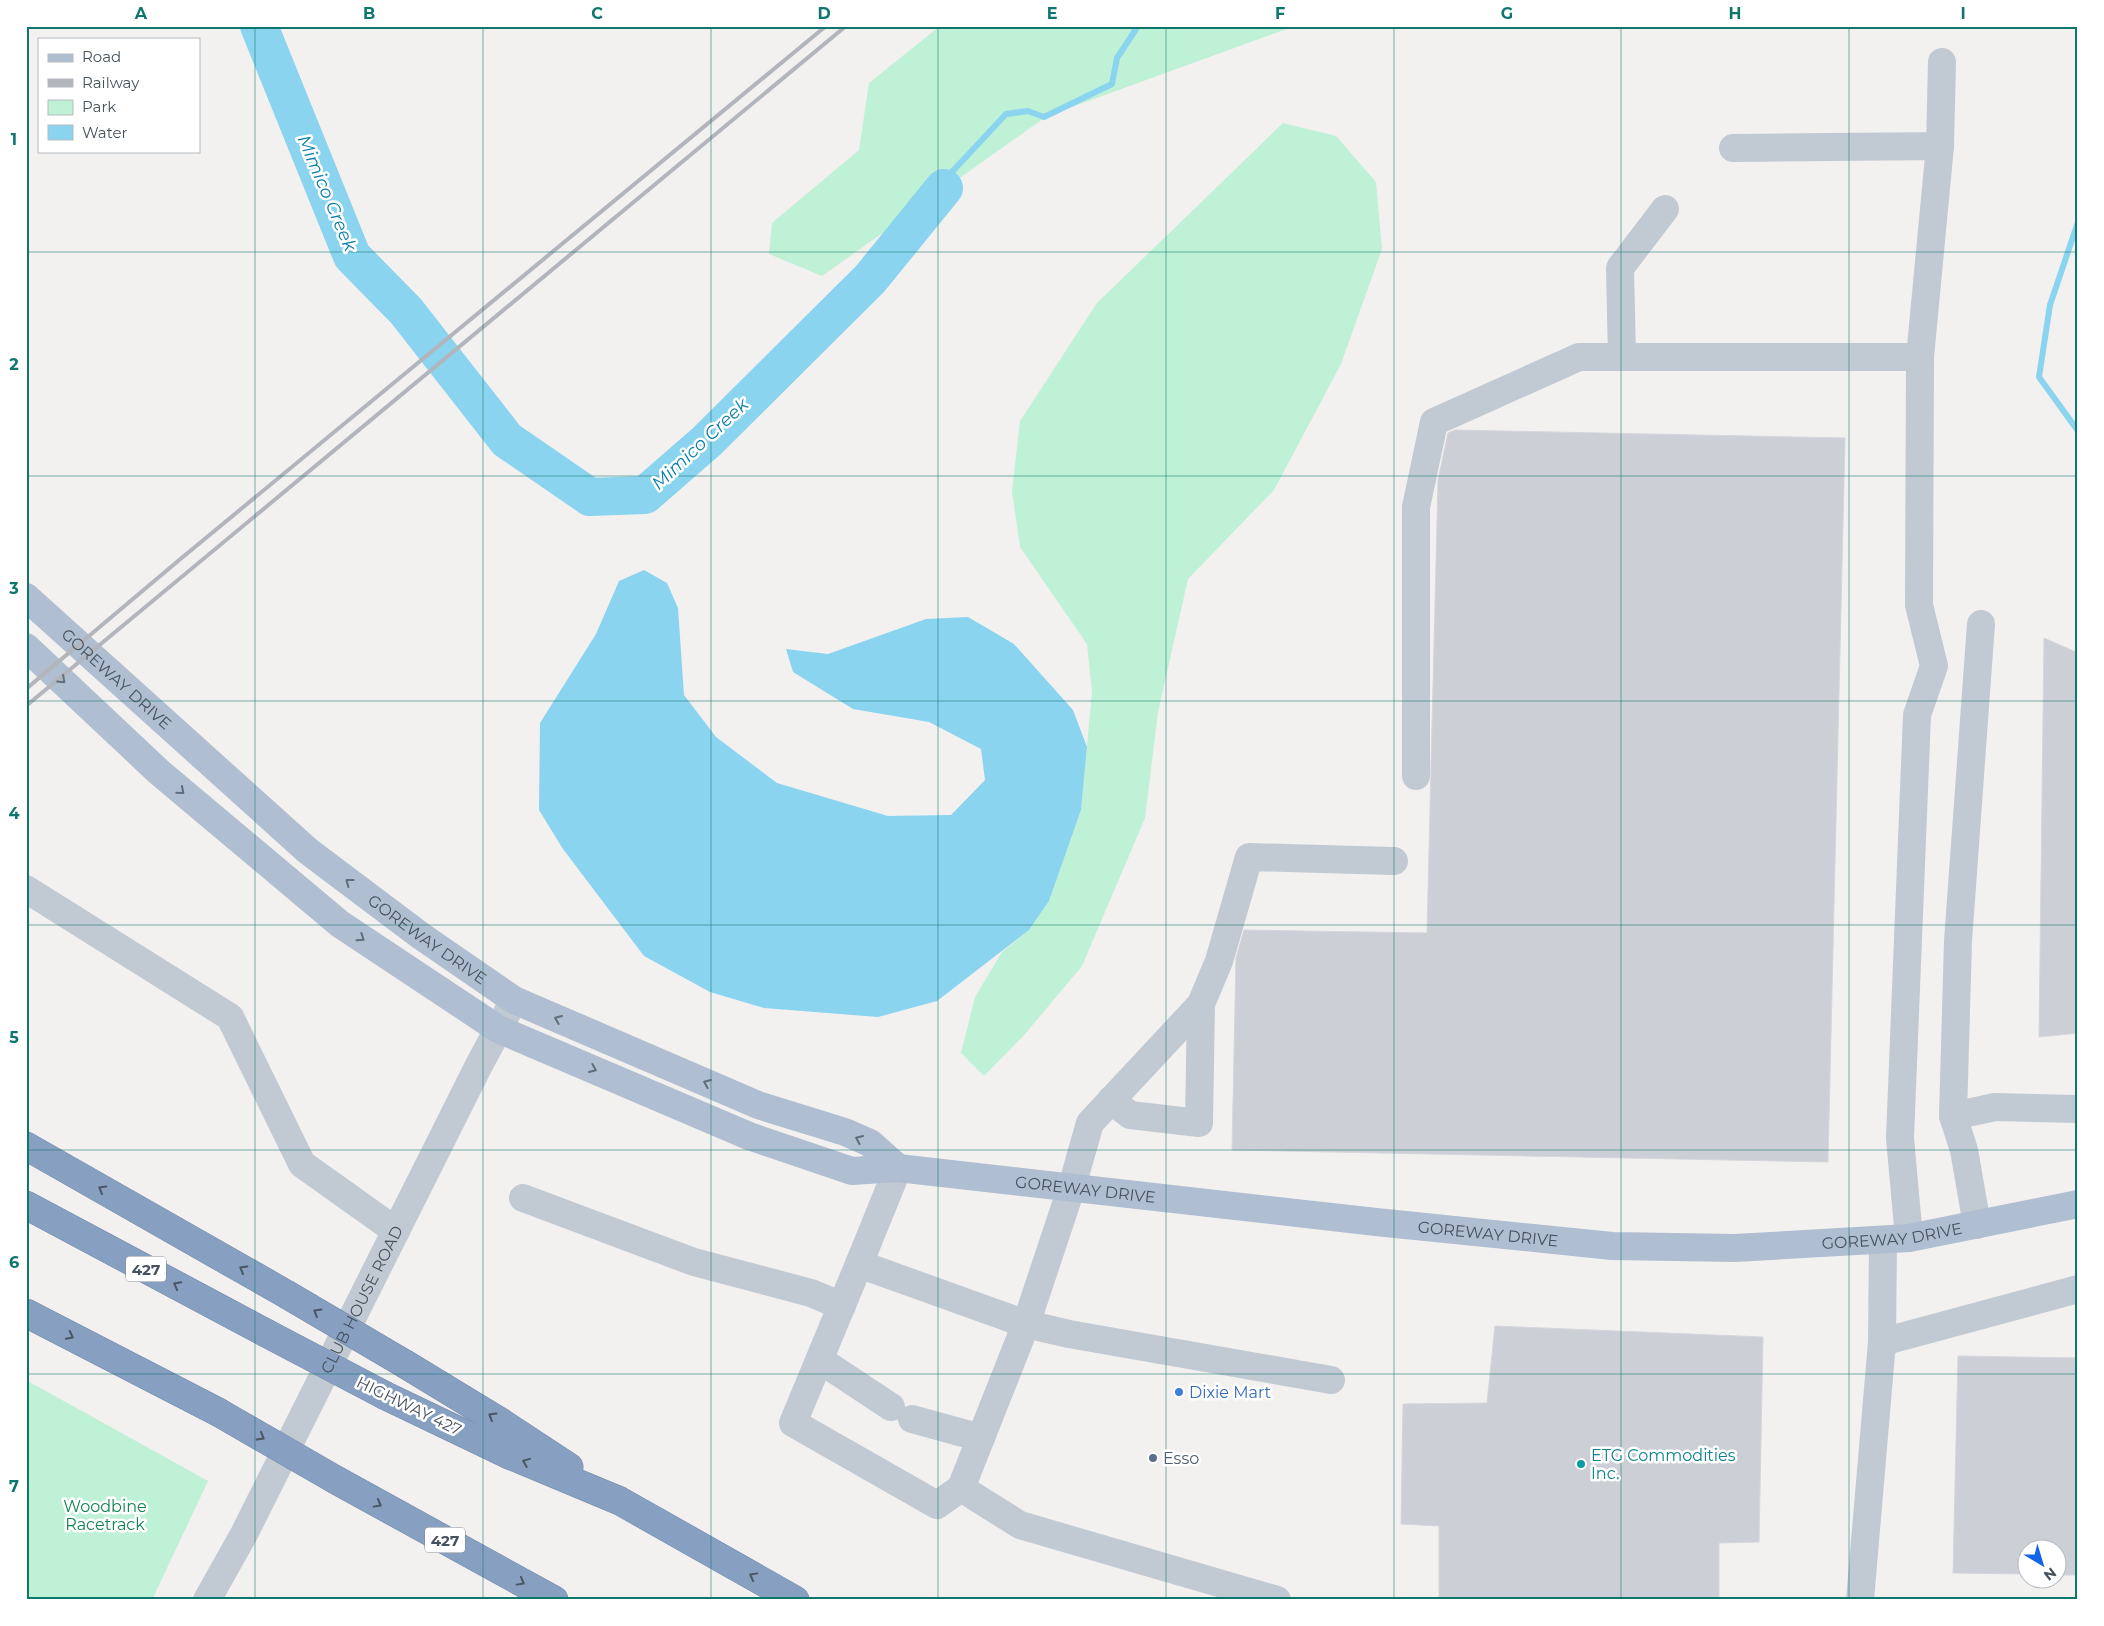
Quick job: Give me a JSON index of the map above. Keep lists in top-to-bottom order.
{
  "streets": {
    "highway": ["427", "HIGHWAY 427"],
    "main road": ["GOREWAY DRIVE"],
    "street": ["CLUB HOUSE ROAD"]
  },
  "crossings": [
    ["GOREWAY DRIVE", "CLUB HOUSE ROAD"]
  ],
  "water": ["Mimico Creek"],
  "parks": ["Woodbine Racetrack"],
  "places": ["Dixie Mart", "Esso", "ETG Commodities Inc."],
  "legend": [
    "Road",
    "Railway",
    "Park",
    "Water"
  ],
  "north": "bottom right",
  "grid": {
    "columns": [
      "A",
      "B",
      "C",
      "D",
      "E",
      "F",
      "G",
      "H",
      "I"
    ],
    "rows": [
      "1",
      "2",
      "3",
      "4",
      "5",
      "6",
      "7"
    ]
  }
}
